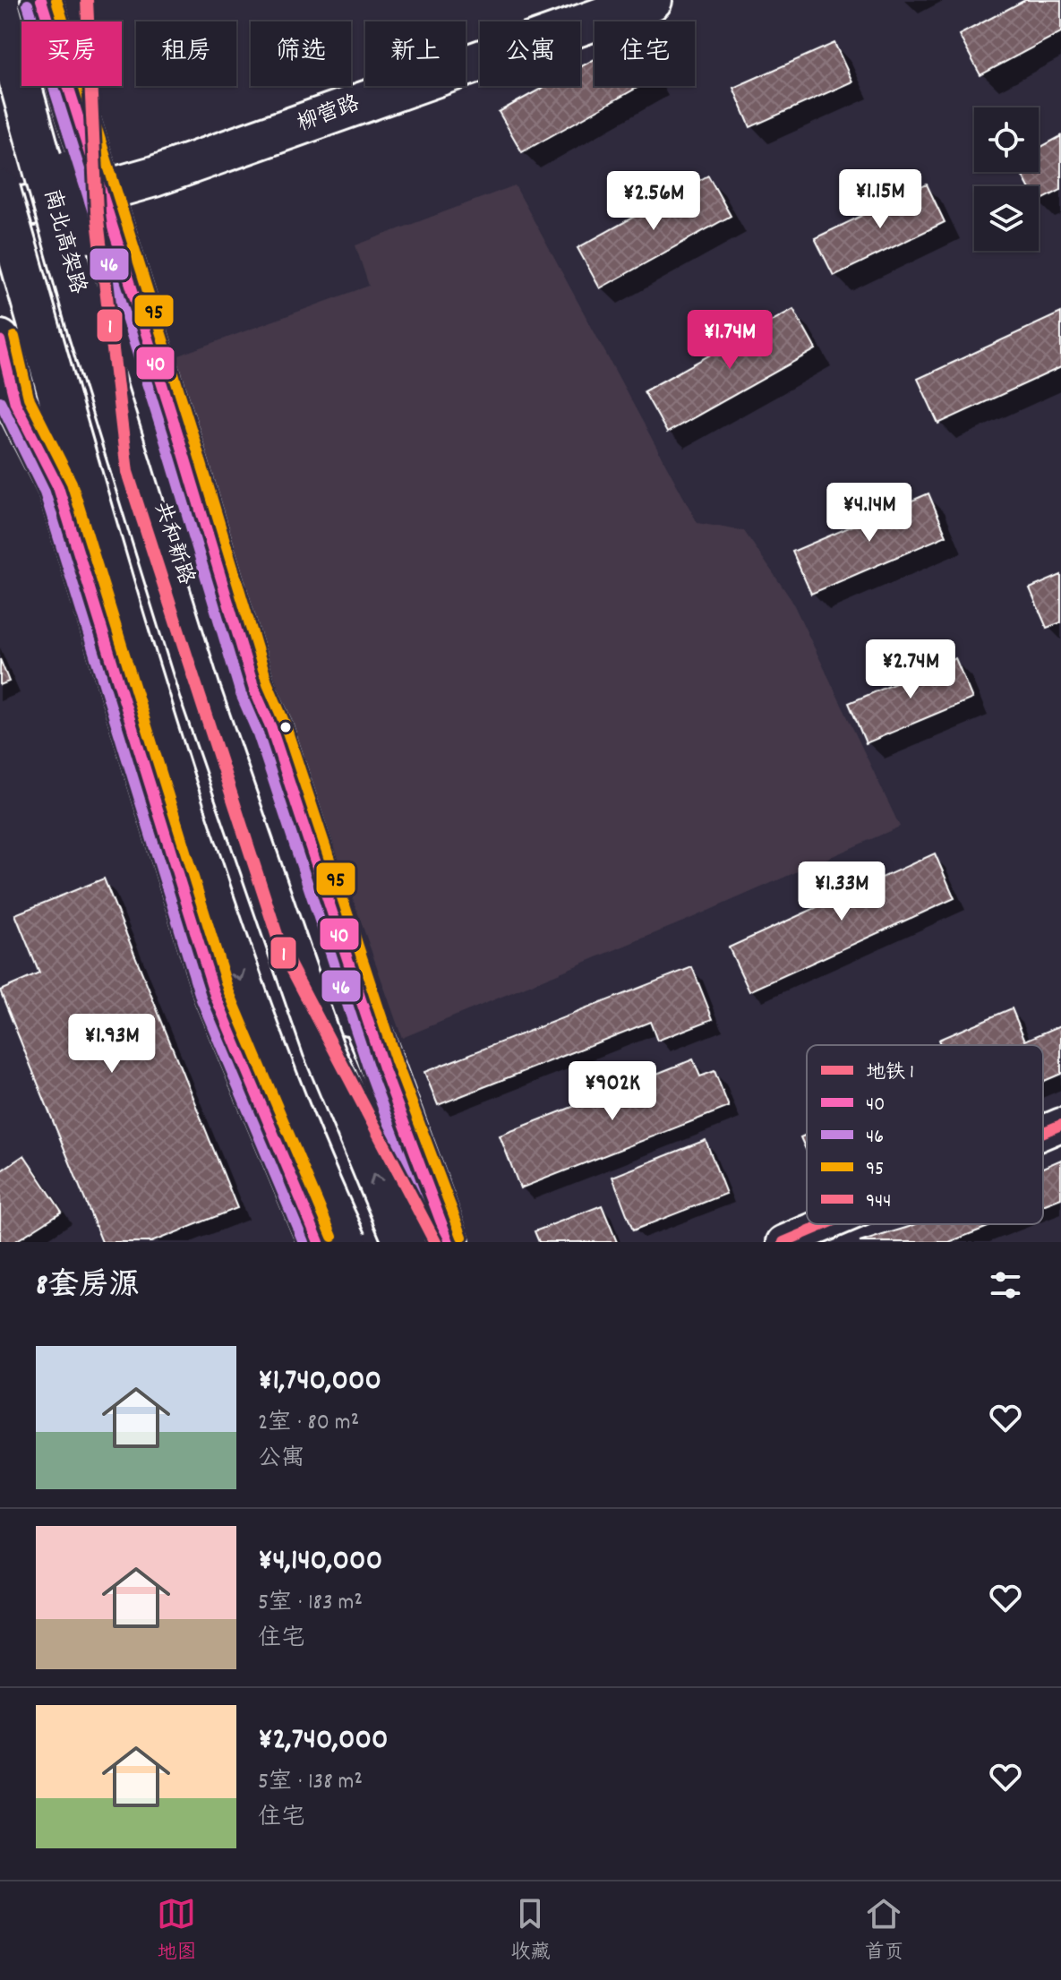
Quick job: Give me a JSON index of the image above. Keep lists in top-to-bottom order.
{
  "streets": {
    "main road": ["柳营路", "南北高架路", "共和新路"]
  },
  "crossings": [
    ["柳营路", "共和新路"],
    ["南北高架路", "共和新路"]
  ],
  "lines": [
    "metro line 1",
    "transit line 40",
    "transit line 95",
    "transit line 46",
    "transit line 944"
  ],
  "legend": [
    "地铁 1",
    "40",
    "46",
    "95",
    "944"
  ],
  "page": {
    "chip": [
      "买房",
      "租房",
      "筛选",
      "新上",
      "公寓",
      "住宅"
    ],
    "price": [
      "¥1.15M",
      "¥2.56M",
      "¥1.74M",
      "¥4.14M",
      "¥2.74M",
      "¥1.33M",
      "¥1.93M",
      "¥902K"
    ],
    "heading": "8套房源",
    "list": [
      {
        "name": "¥1,740,000",
        "note": "2室 · 80 m² · 公寓"
      },
      {
        "name": "¥4,140,000",
        "note": "5室 · 183 m² · 住宅"
      },
      {
        "name": "¥2,740,000",
        "note": "5室 · 138 m² · 住宅"
      }
    ],
    "tabs": ["地图", "收藏", "首页"]
  }
}
